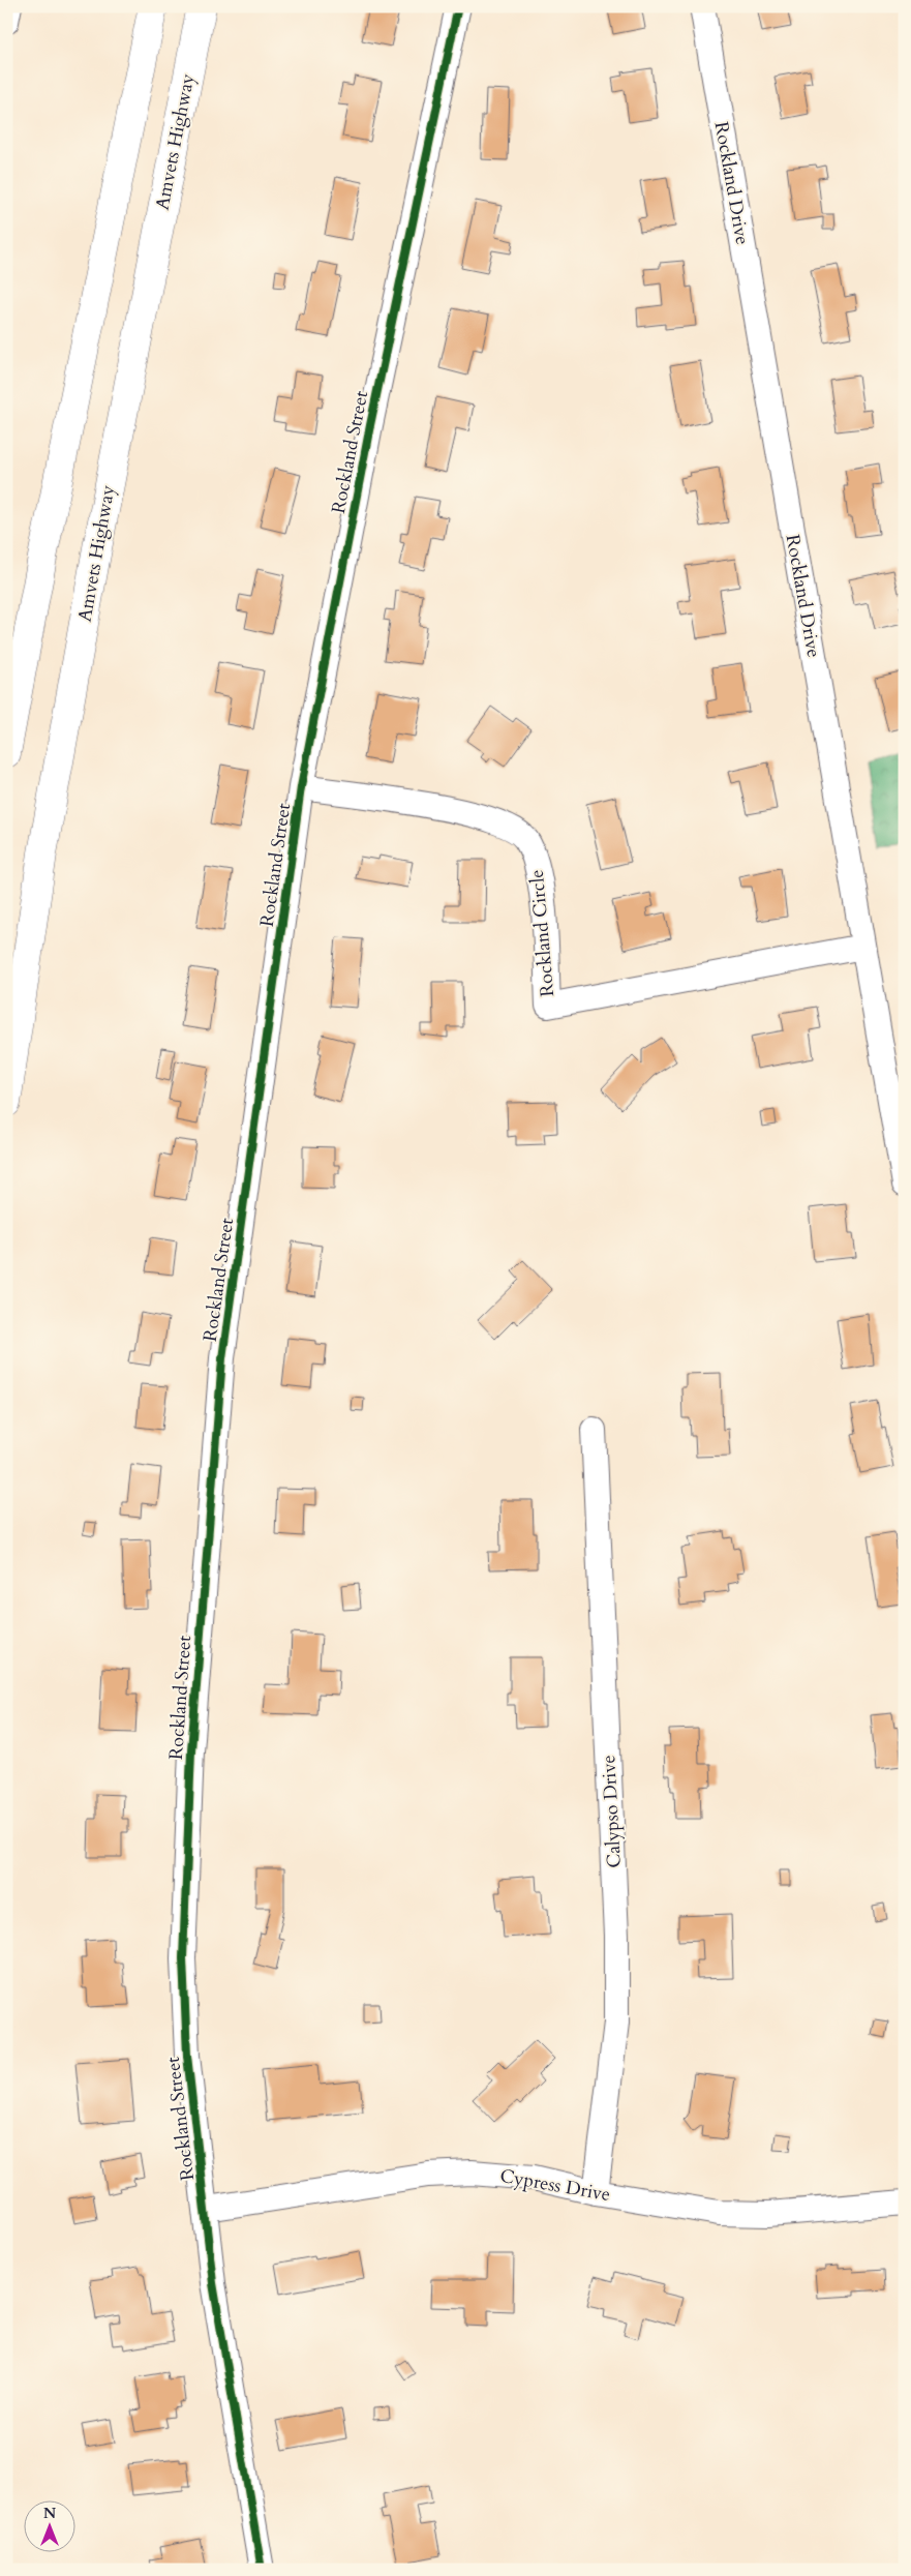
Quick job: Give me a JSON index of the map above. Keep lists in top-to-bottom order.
{
  "streets": {
    "highway": ["Amvets Highway"],
    "street": [
      "Rockland Drive",
      "Rockland Street",
      "Rockland Circle",
      "Calypso Drive",
      "Cypress Drive"
    ]
  },
  "crossings": [
    ["Rockland Drive", "Rockland Circle"],
    ["Rockland Street", "Rockland Circle"],
    ["Rockland Street", "Cypress Drive"],
    ["Calypso Drive", "Cypress Drive"]
  ],
  "north": "top"
}
